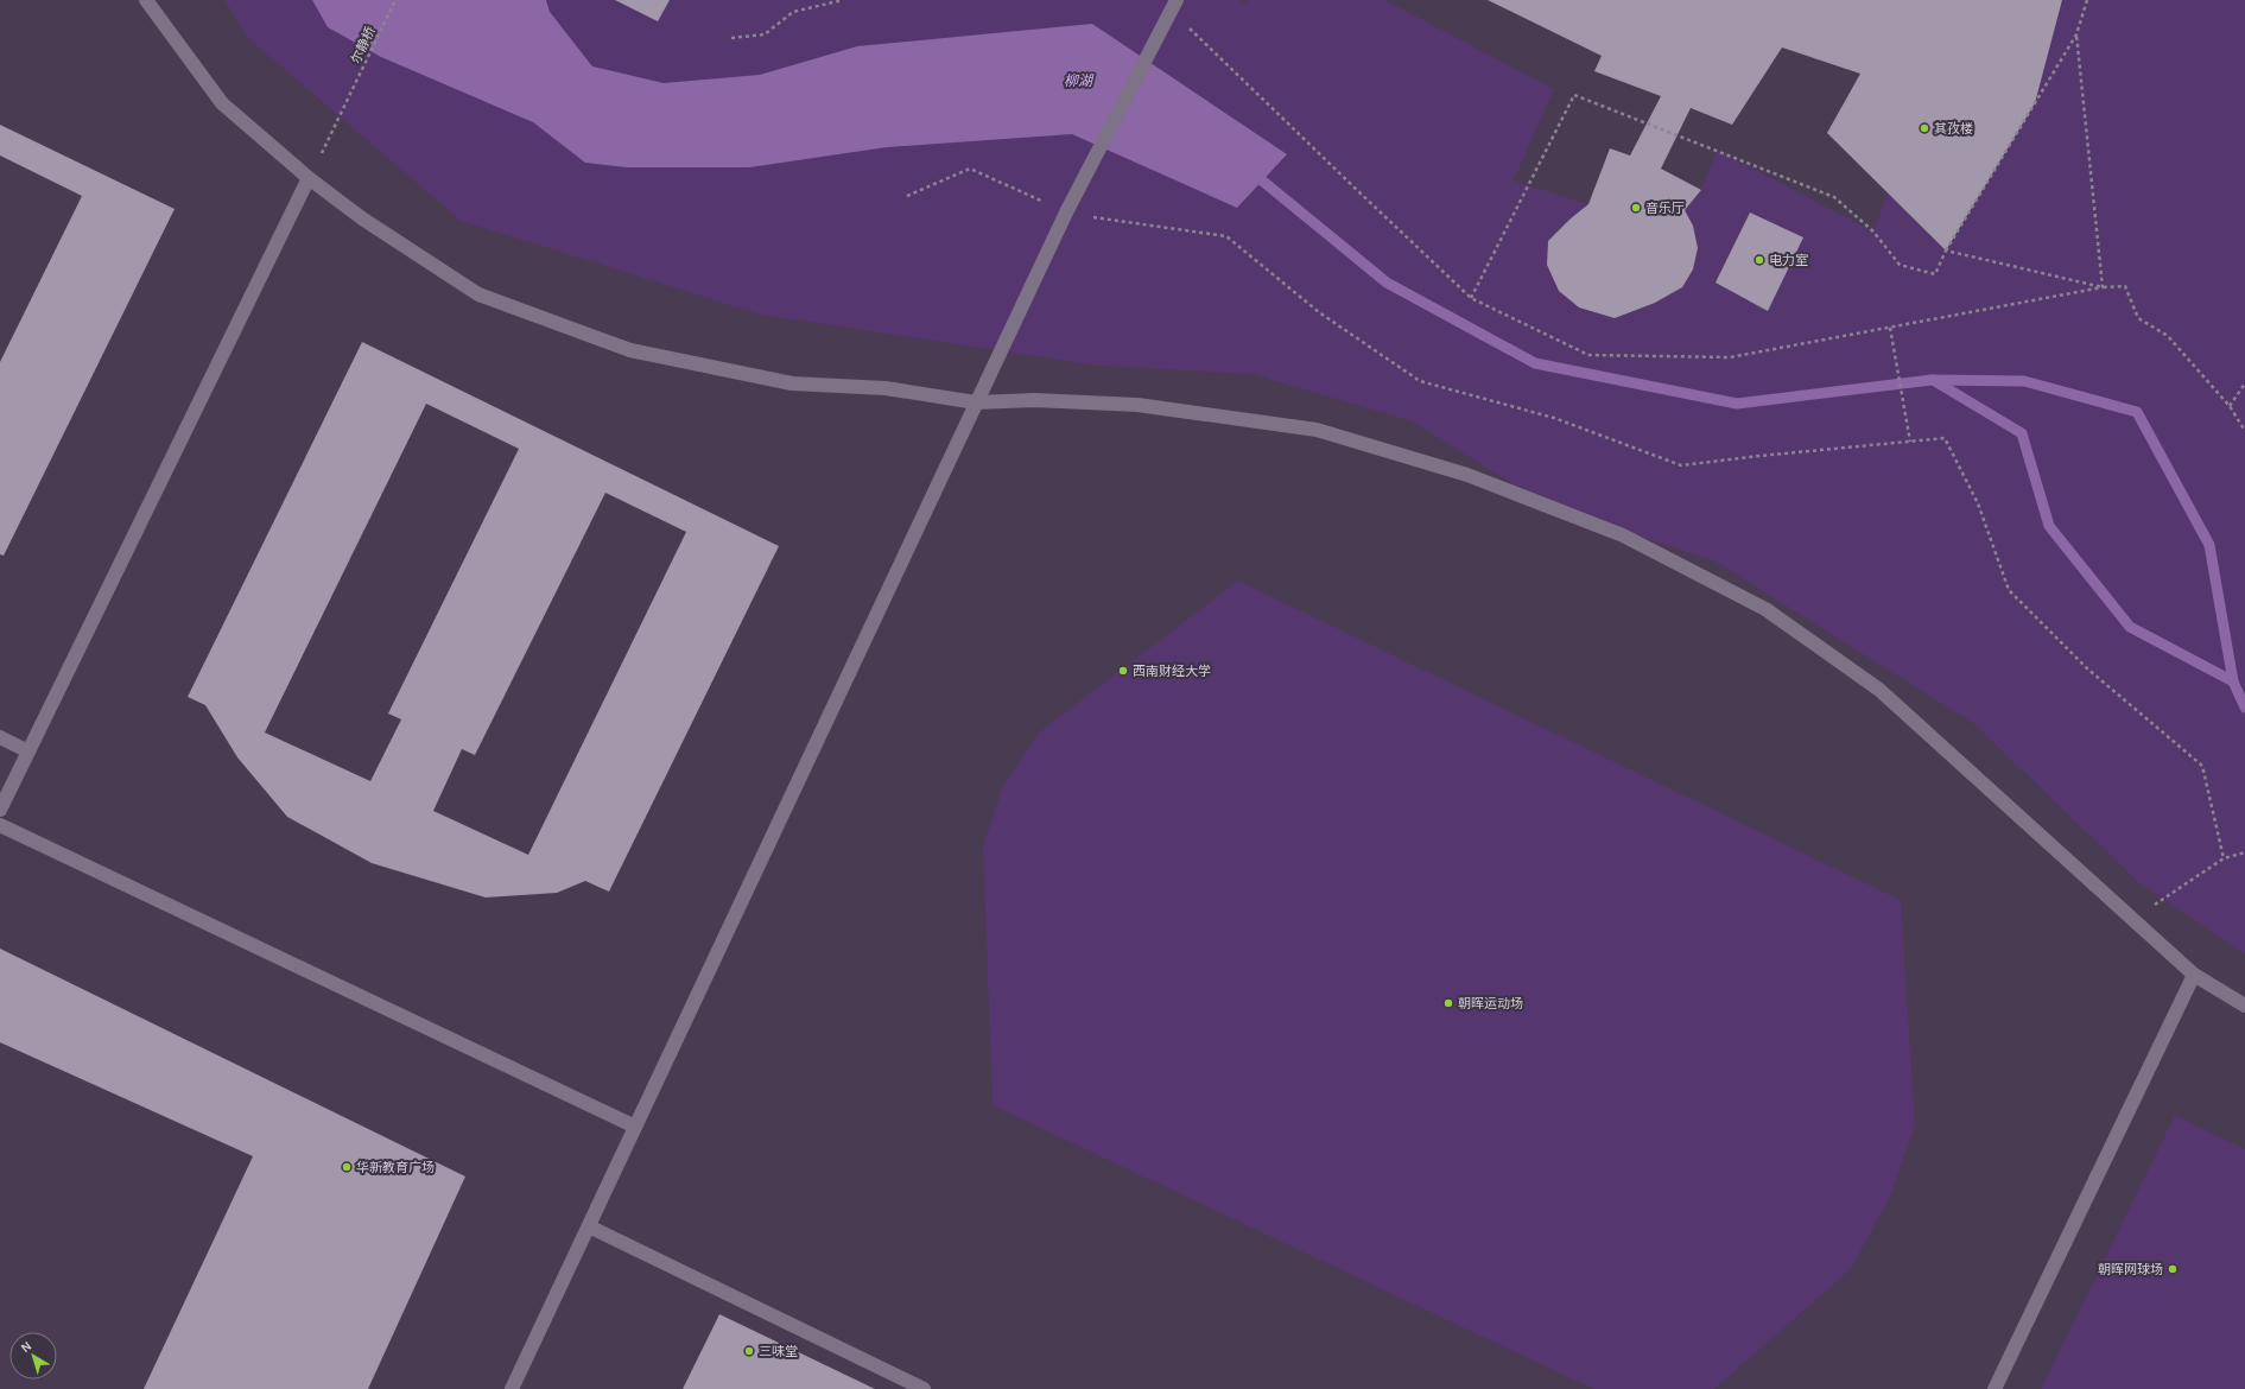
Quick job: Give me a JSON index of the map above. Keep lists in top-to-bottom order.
{
  "streets": {
    "path": ["尔静桥"]
  },
  "water": ["柳湖"],
  "places": [
    "其孜楼",
    "音乐厅",
    "电力室",
    "西南财经大学",
    "朝晖运动场",
    "华新教育广场",
    "朝晖网球场",
    "三味堂"
  ],
  "north": "top left"
}
